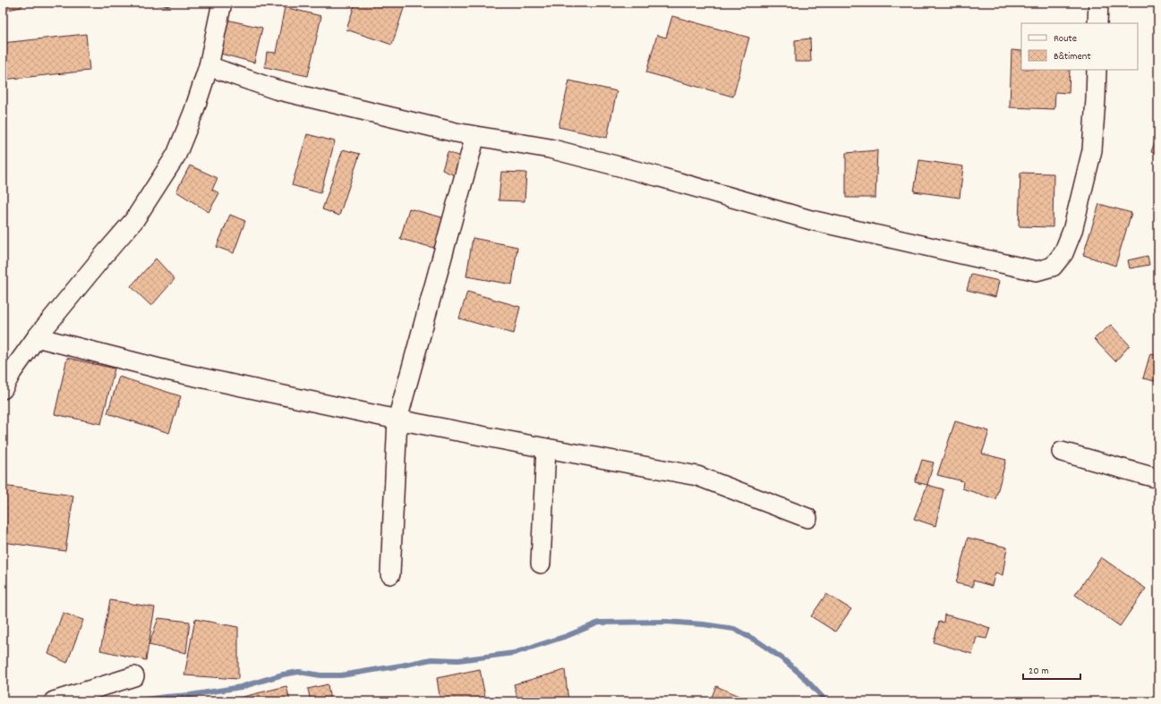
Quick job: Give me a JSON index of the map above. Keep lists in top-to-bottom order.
{
  "legend": ["Route", "Bâtiment"],
  "scale_bar": "20 m"
}
